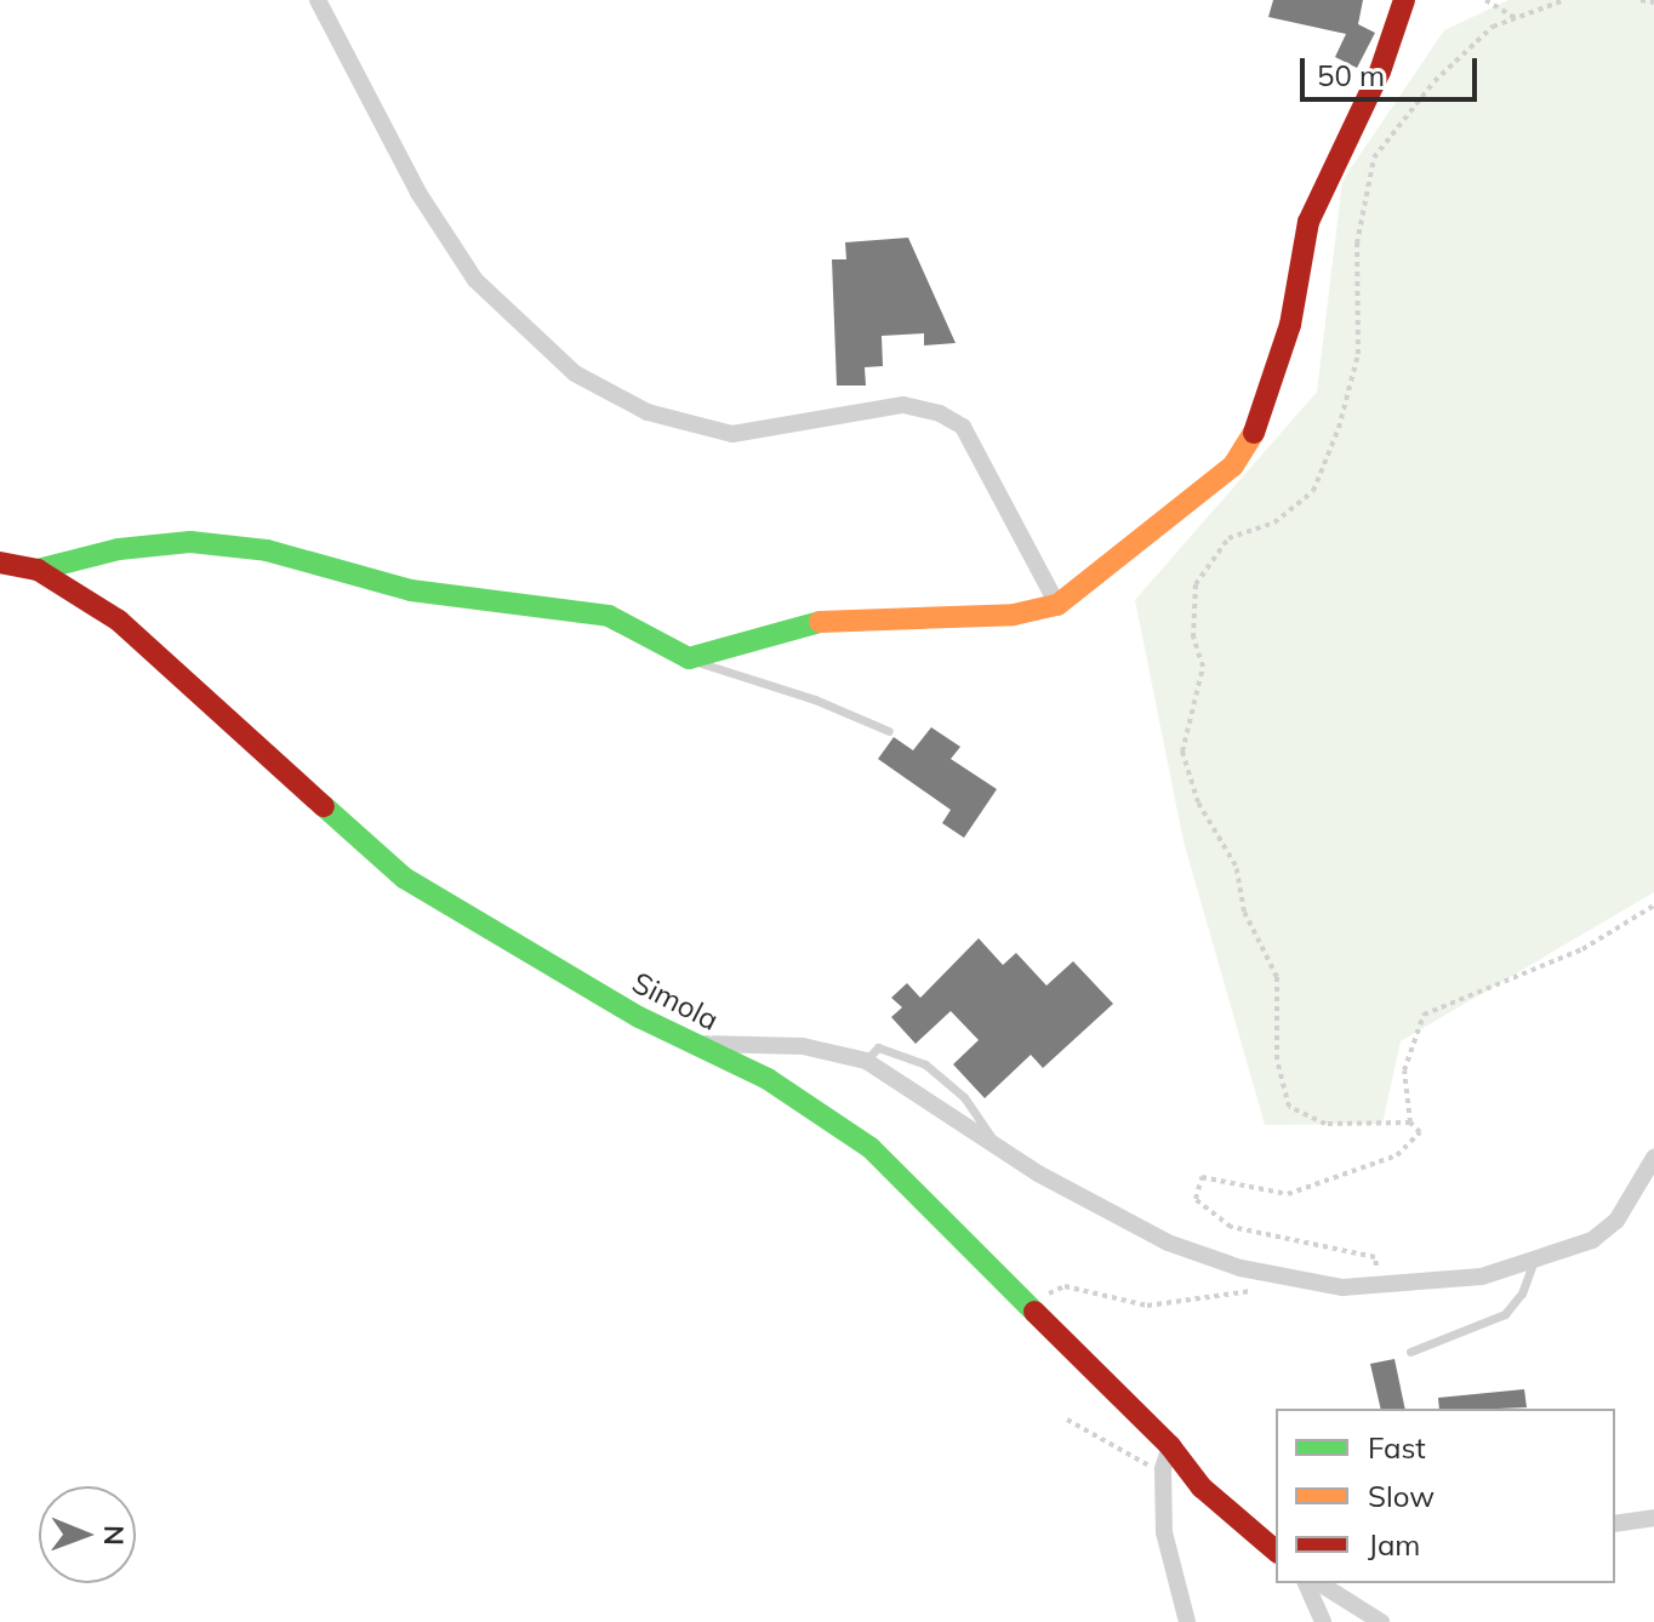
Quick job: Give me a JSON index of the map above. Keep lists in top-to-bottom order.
{
  "streets": {
    "street": ["Simola"]
  },
  "legend": ["Fast", "Slow", "Jam"],
  "scale_bar": "50 m",
  "north": "right"
}
